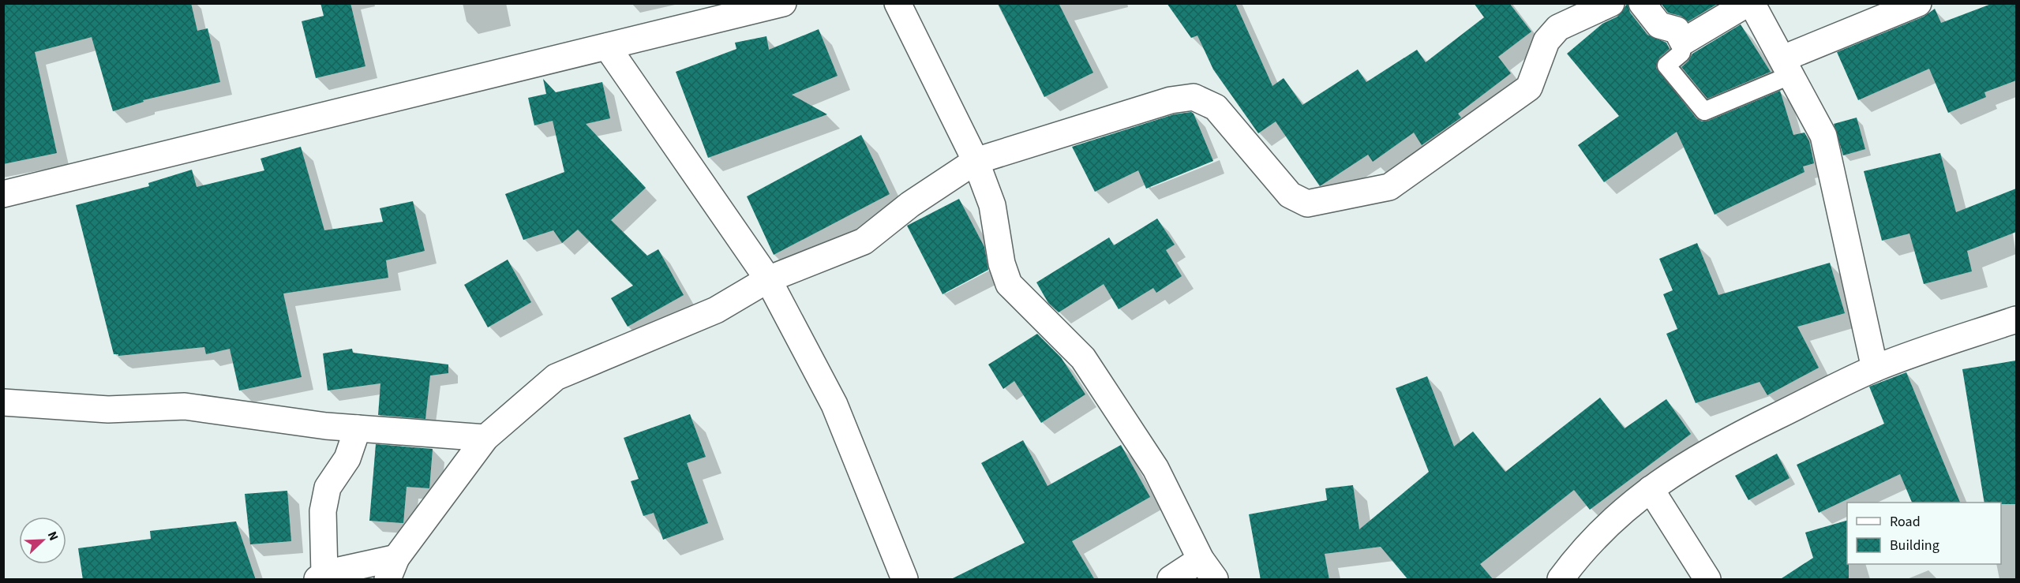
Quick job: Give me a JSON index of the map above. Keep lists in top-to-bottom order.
{
  "legend": ["Road", "Building"],
  "north": "top right"
}
